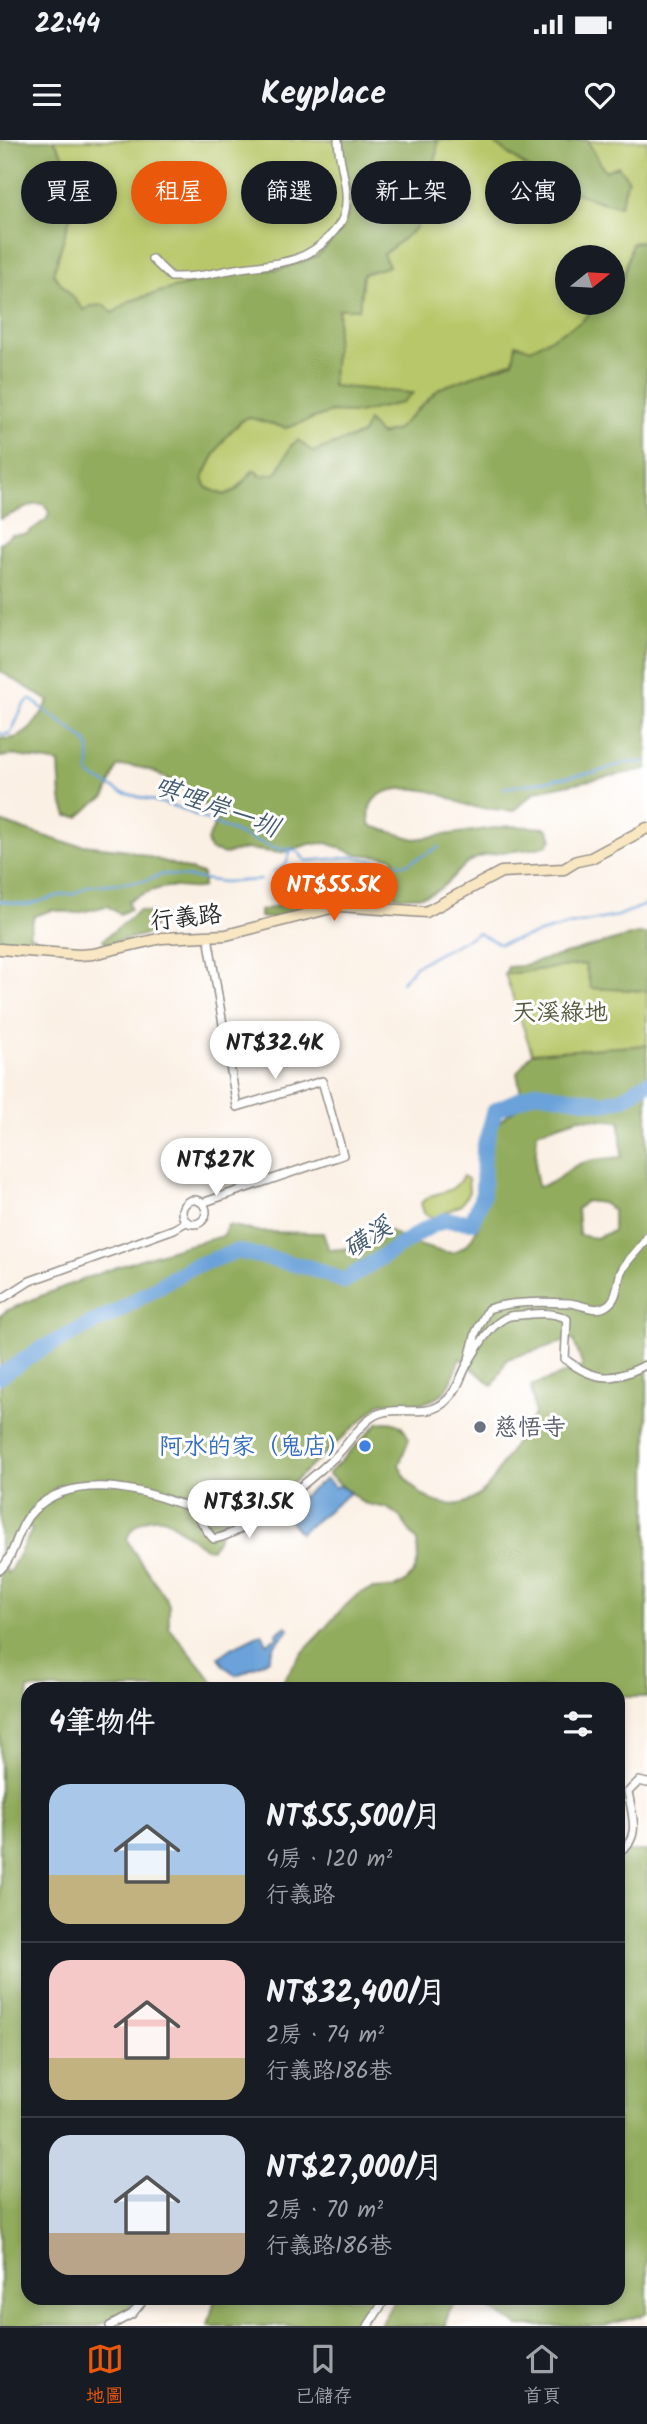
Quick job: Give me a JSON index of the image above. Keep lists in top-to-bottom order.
{
  "streets": {
    "street": ["行義路"]
  },
  "water": ["唭哩岸一圳", "磺溪"],
  "parks": ["天溪綠地"],
  "places": ["慈悟寺", "阿水的家（鬼店）"],
  "north": "right",
  "page": {
    "status": "22:44",
    "header": "Keyplace",
    "chip": [
      "買屋",
      "租屋",
      "篩選",
      "新上架",
      "公寓"
    ],
    "price": [
      "NT$55.5K",
      "NT$32.4K",
      "NT$27K",
      "NT$31.5K"
    ],
    "heading": "4筆物件",
    "list": [
      {
        "name": "NT$55,500/月",
        "note": "4房 · 120 m² · 行義路"
      },
      {
        "name": "NT$32,400/月",
        "note": "2房 · 74 m² · 行義路186巷"
      },
      {
        "name": "NT$27,000/月",
        "note": "2房 · 70 m² · 行義路186巷"
      }
    ],
    "tabs": ["地圖", "已儲存", "首頁"]
  }
}
